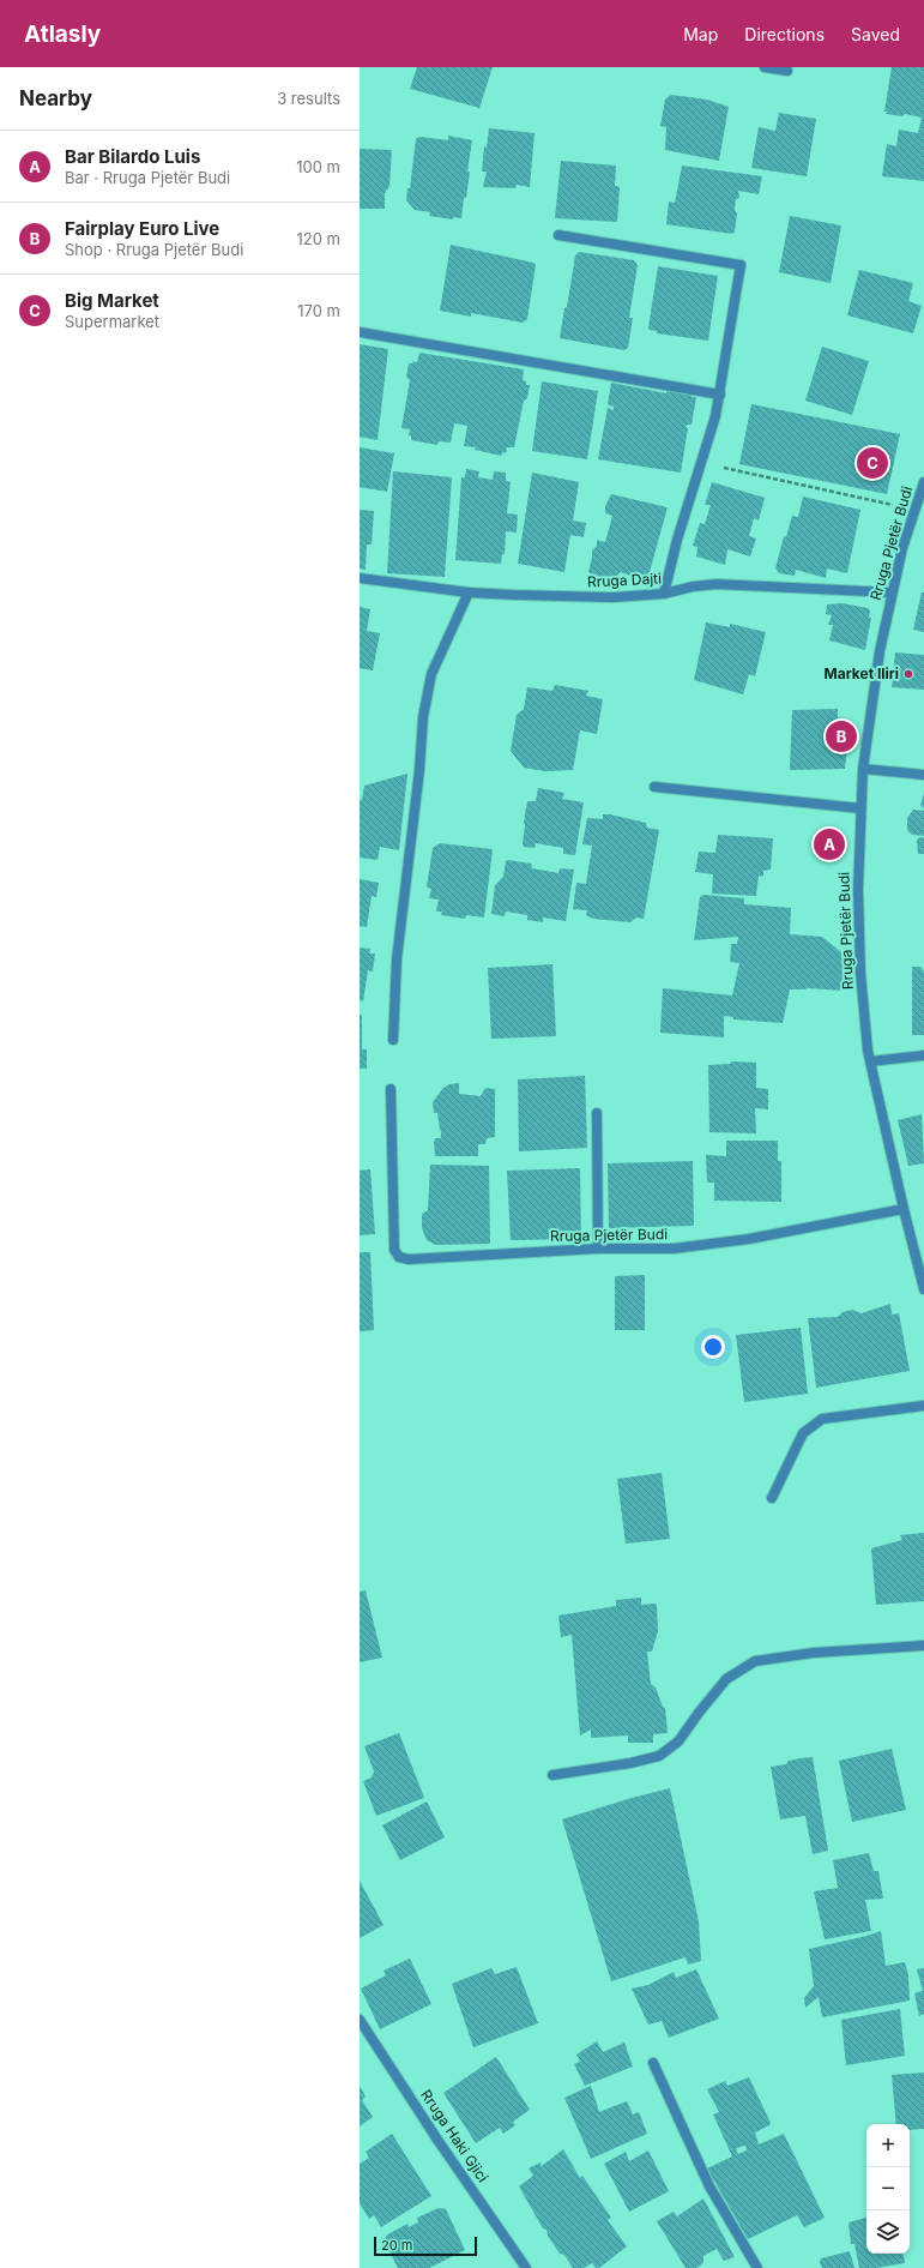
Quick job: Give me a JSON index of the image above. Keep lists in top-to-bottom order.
{
  "streets": {
    "street": ["Rruga Pjetër Budi", "Rruga Dajti", "Rruga Haki Gjici"]
  },
  "crossings": [
    ["Rruga Pjetër Budi", "Rruga Dajti"]
  ],
  "places": ["Market Iliri"],
  "scale_bar": "20 m",
  "page": {
    "header": "Atlasly",
    "nav": ["Map", "Directions", "Saved"],
    "heading": ["Nearby", "3 results"],
    "list": [
      {
        "mark": "A",
        "name": "Bar Bilardo Luis",
        "note": "Bar · Rruga Pjetër Budi",
        "value": "100 m"
      },
      {
        "mark": "B",
        "name": "Fairplay Euro Live",
        "note": "Shop · Rruga Pjetër Budi",
        "value": "120 m"
      },
      {
        "mark": "C",
        "name": "Big Market",
        "note": "Supermarket",
        "value": "170 m"
      }
    ],
    "pins": ["C", "B", "A"],
    "map_buttons": ["+", "−"],
    "scale": "20 m"
  }
}
